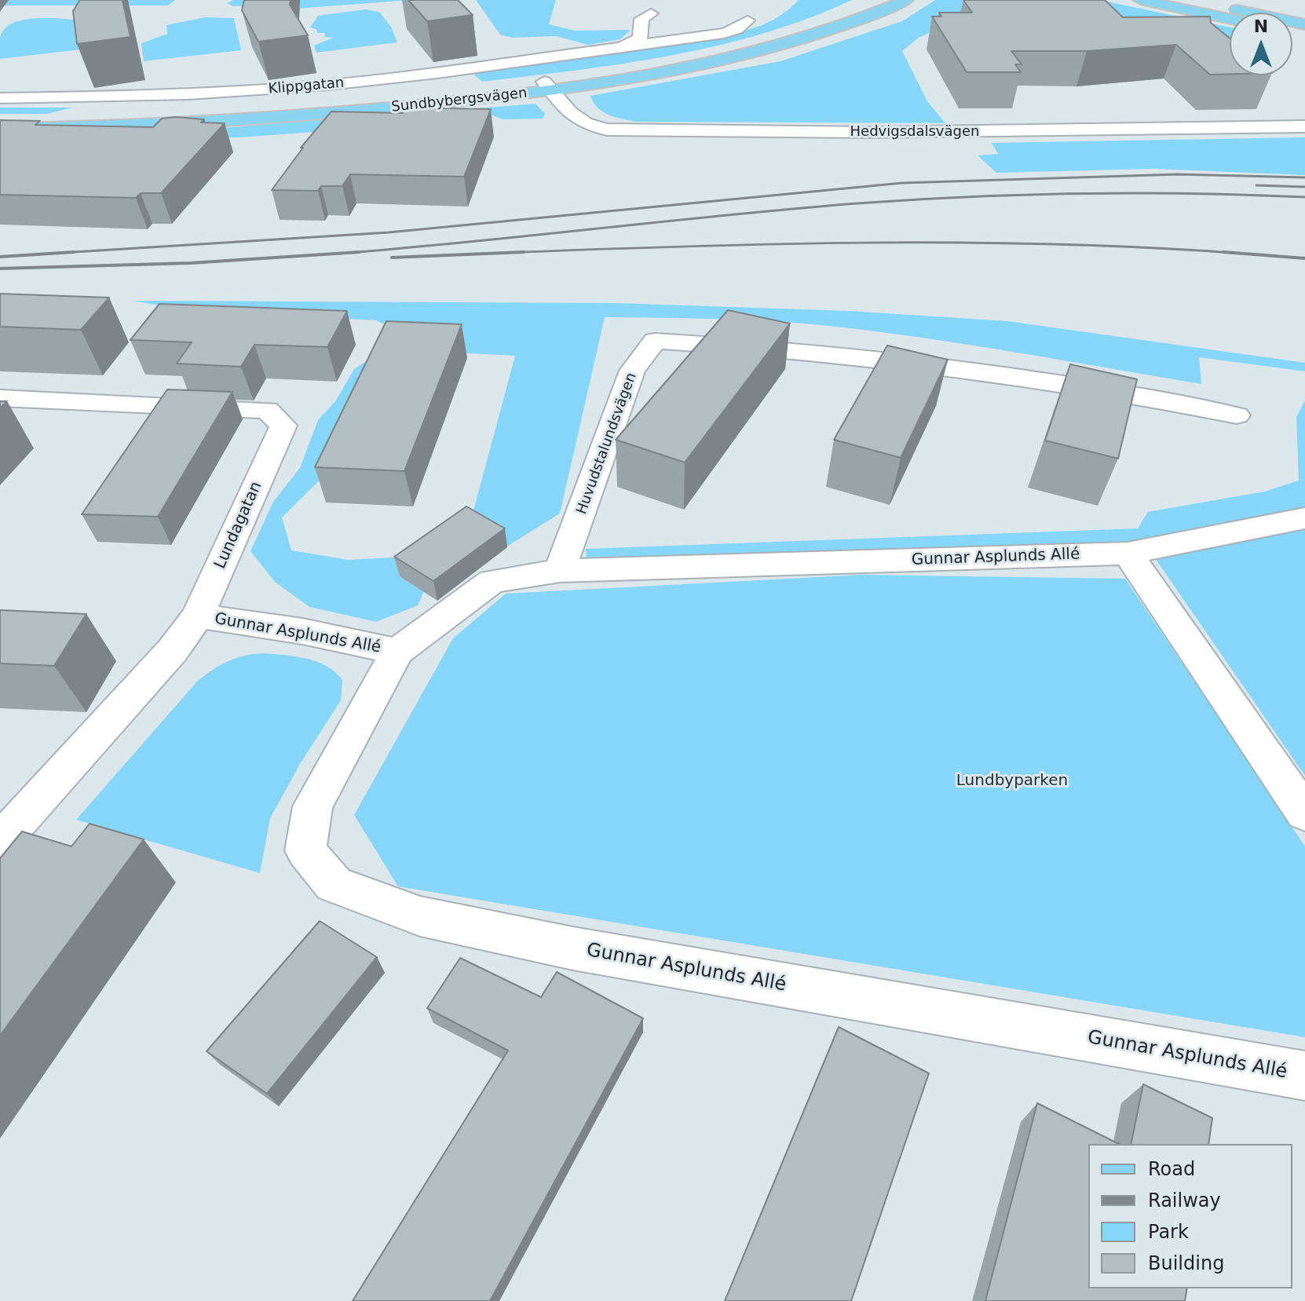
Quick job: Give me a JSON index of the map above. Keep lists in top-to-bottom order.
{
  "streets": {
    "main road": ["Sundbybergsvägen"],
    "street": [
      "Klippgatan",
      "Hedvigsdalsvägen",
      "Huvudstalundsvägen",
      "Lundagatan",
      "Gunnar Asplunds Allé"
    ]
  },
  "crossings": [
    ["Sundbybergsvägen", "Hedvigsdalsvägen"],
    ["Huvudstalundsvägen", "Gunnar Asplunds Allé"],
    ["Lundagatan", "Gunnar Asplunds Allé"]
  ],
  "parks": ["Lundbyparken"],
  "legend": [
    "Road",
    "Railway",
    "Park",
    "Building"
  ],
  "north": "top"
}
